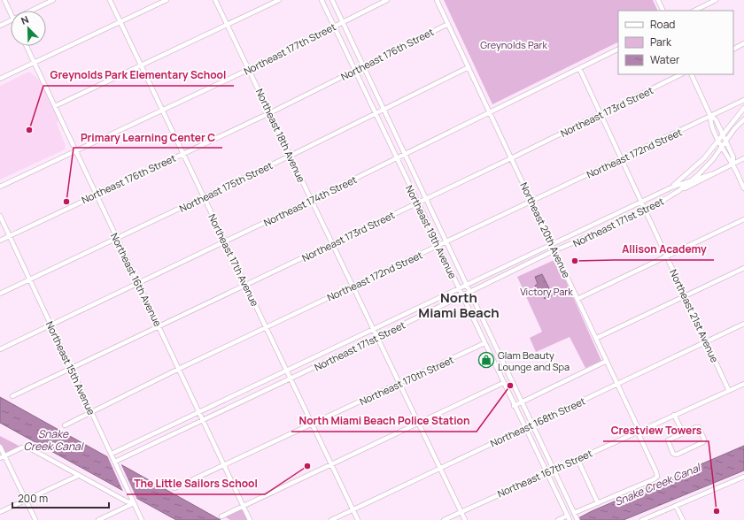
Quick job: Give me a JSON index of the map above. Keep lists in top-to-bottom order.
{
  "streets": {
    "street": [
      "Northeast 177th Street",
      "Northeast 176th Street",
      "Northeast 173rd Street",
      "Northeast 18th Avenue",
      "Northeast 172nd Street",
      "Northeast 175th Street",
      "Northeast 174th Street",
      "Northeast 171st Street",
      "Northeast 20th Avenue",
      "Northeast 19th Avenue",
      "Northeast 17th Avenue",
      "Northeast 16th Avenue",
      "Northeast 21st Avenue",
      "Northeast 15th Avenue",
      "Northeast 170th Street",
      "Northeast 168th Street",
      "Northeast 167th Street"
    ]
  },
  "crossings": [
    ["Northeast 177th Street", "Northeast 18th Avenue"],
    ["Northeast 177th Street", "Northeast 19th Avenue"],
    ["Northeast 177th Street", "Northeast 17th Avenue"],
    ["Northeast 177th Street", "Northeast 16th Avenue"],
    ["Northeast 176th Street", "Northeast 18th Avenue"],
    ["Northeast 176th Street", "Northeast 20th Avenue"],
    ["Northeast 176th Street", "Northeast 19th Avenue"],
    ["Northeast 176th Street", "Northeast 17th Avenue"],
    ["Northeast 176th Street", "Northeast 16th Avenue"],
    ["Northeast 176th Street", "Northeast 15th Avenue"],
    ["Northeast 173rd Street", "Northeast 18th Avenue"],
    ["Northeast 173rd Street", "Northeast 20th Avenue"],
    ["Northeast 173rd Street", "Northeast 19th Avenue"],
    ["Northeast 173rd Street", "Northeast 17th Avenue"],
    ["Northeast 173rd Street", "Northeast 16th Avenue"],
    ["Northeast 173rd Street", "Northeast 21st Avenue"],
    ["Northeast 173rd Street", "Northeast 15th Avenue"],
    ["Northeast 18th Avenue", "Northeast 172nd Street"],
    ["Northeast 18th Avenue", "Northeast 175th Street"],
    ["Northeast 18th Avenue", "Northeast 174th Street"],
    ["Northeast 18th Avenue", "Northeast 171st Street"],
    ["Northeast 18th Avenue", "Northeast 170th Street"],
    ["Northeast 18th Avenue", "Northeast 168th Street"],
    ["Northeast 18th Avenue", "Northeast 167th Street"],
    ["Northeast 172nd Street", "Northeast 20th Avenue"],
    ["Northeast 172nd Street", "Northeast 19th Avenue"],
    ["Northeast 172nd Street", "Northeast 17th Avenue"],
    ["Northeast 172nd Street", "Northeast 16th Avenue"],
    ["Northeast 172nd Street", "Northeast 21st Avenue"],
    ["Northeast 172nd Street", "Northeast 15th Avenue"],
    ["Northeast 175th Street", "Northeast 20th Avenue"],
    ["Northeast 175th Street", "Northeast 19th Avenue"],
    ["Northeast 175th Street", "Northeast 17th Avenue"],
    ["Northeast 175th Street", "Northeast 16th Avenue"],
    ["Northeast 175th Street", "Northeast 15th Avenue"],
    ["Northeast 174th Street", "Northeast 20th Avenue"],
    ["Northeast 174th Street", "Northeast 19th Avenue"],
    ["Northeast 174th Street", "Northeast 17th Avenue"],
    ["Northeast 174th Street", "Northeast 16th Avenue"],
    ["Northeast 174th Street", "Northeast 21st Avenue"],
    ["Northeast 174th Street", "Northeast 15th Avenue"],
    ["Northeast 171st Street", "Northeast 20th Avenue"],
    ["Northeast 171st Street", "Northeast 19th Avenue"],
    ["Northeast 171st Street", "Northeast 17th Avenue"],
    ["Northeast 171st Street", "Northeast 16th Avenue"],
    ["Northeast 171st Street", "Northeast 21st Avenue"],
    ["Northeast 171st Street", "Northeast 15th Avenue"],
    ["Northeast 20th Avenue", "Northeast 168th Street"],
    ["Northeast 20th Avenue", "Northeast 167th Street"],
    ["Northeast 19th Avenue", "Northeast 170th Street"],
    ["Northeast 19th Avenue", "Northeast 168th Street"],
    ["Northeast 19th Avenue", "Northeast 167th Street"],
    ["Northeast 17th Avenue", "Northeast 170th Street"],
    ["Northeast 17th Avenue", "Northeast 168th Street"],
    ["Northeast 16th Avenue", "Northeast 170th Street"],
    ["Northeast 21st Avenue", "Northeast 168th Street"],
    ["Northeast 21st Avenue", "Northeast 167th Street"]
  ],
  "districts": ["North Miami Beach"],
  "water": ["Snake Creek Canal"],
  "parks": ["Greynolds Park", "Victory Park"],
  "places": {
    "other": [
      "Greynolds Park Elementary School",
      "Primary Learning Center C",
      "Allison Academy",
      "North Miami Beach Police Station",
      "The Little Sailors School",
      "Crestview Towers"
    ],
    "shop": ["Glam Beauty Lounge and Spa"]
  },
  "legend": ["Road", "Park", "Water"],
  "scale_bar": "200 m",
  "north": "top left"
}
